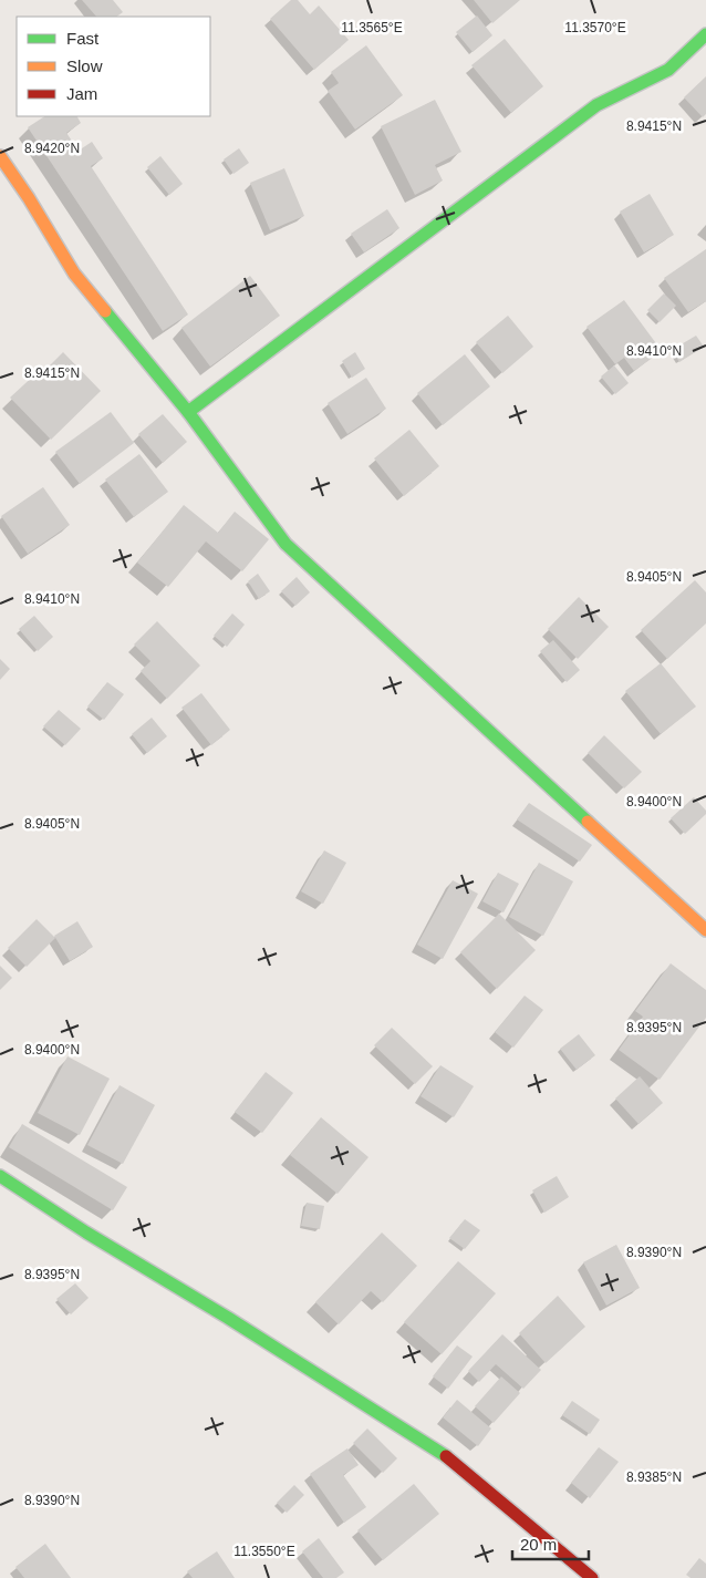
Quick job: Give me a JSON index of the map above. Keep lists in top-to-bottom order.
{
  "legend": ["Fast", "Slow", "Jam"],
  "scale_bar": "20 m",
  "coordinates": [
    "11.3565°E",
    "11.3570°E",
    "8.9415°N",
    "8.9420°N",
    "8.9410°N",
    "8.9405°N",
    "8.9400°N",
    "8.9395°N",
    "8.9390°N",
    "8.9385°N",
    "11.3550°E"
  ]
}
